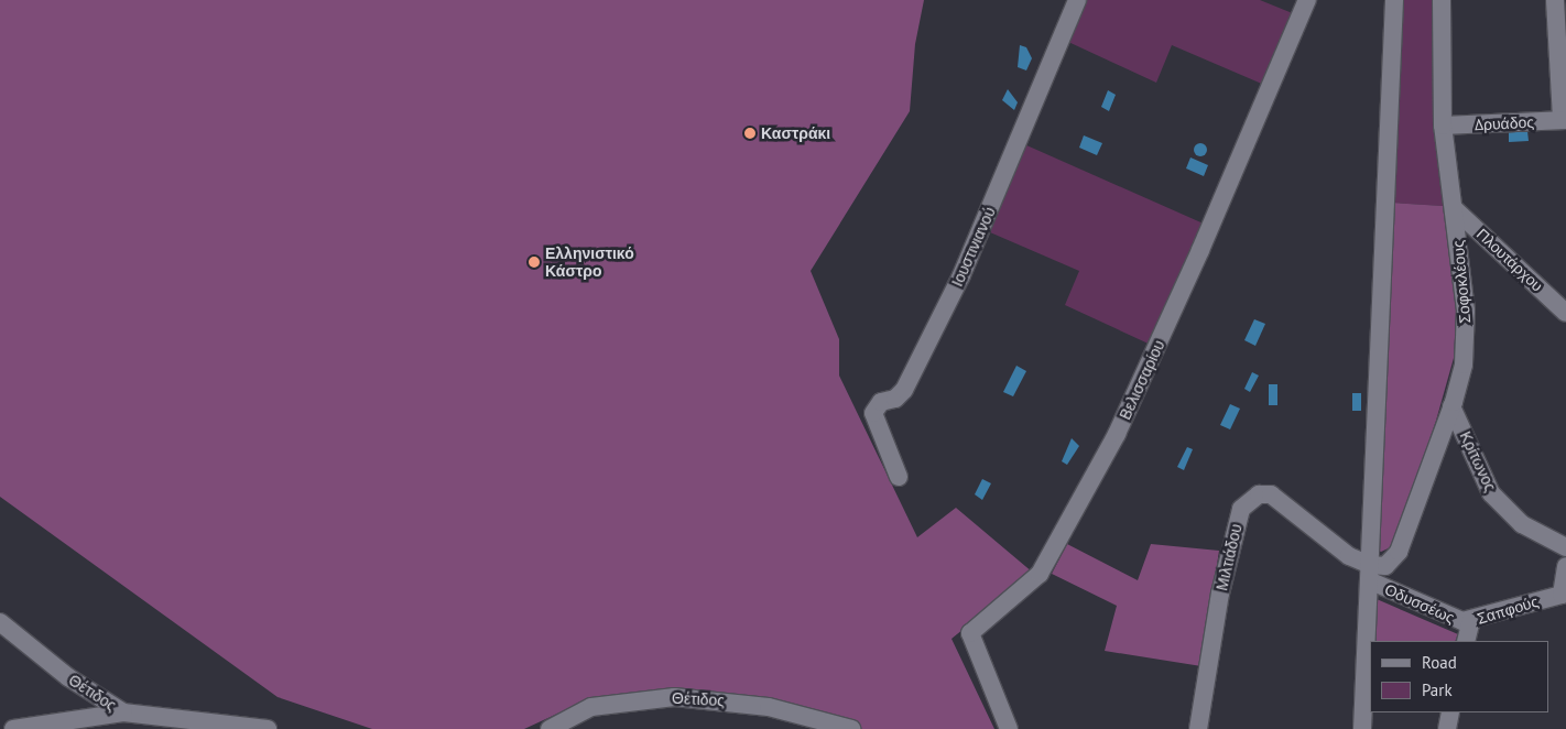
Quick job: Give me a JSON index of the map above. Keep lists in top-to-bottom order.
{
  "streets": {
    "street": [
      "Δρυάδος",
      "Ιουστινιανού",
      "Πλουτάρχου",
      "Σοφοκλέους",
      "Βελισσαρίου",
      "Κρίτωνος",
      "Μιλτιάδου",
      "Οδυσσέως",
      "Σαπφούς",
      "Θέτιδος"
    ]
  },
  "crossings": [
    ["Δρυάδος", "Σοφοκλέους"],
    ["Πλουτάρχου", "Σοφοκλέους"],
    ["Σοφοκλέους", "Κρίτωνος"],
    ["Σοφοκλέους", "Μιλτιάδου"],
    ["Σοφοκλέους", "Οδυσσέως"],
    ["Μιλτιάδου", "Οδυσσέως"],
    ["Οδυσσέως", "Σαπφούς"]
  ],
  "places": ["Καστράκι", "Ελληνιστικό Κάστρο"],
  "legend": ["Road", "Park"]
}
